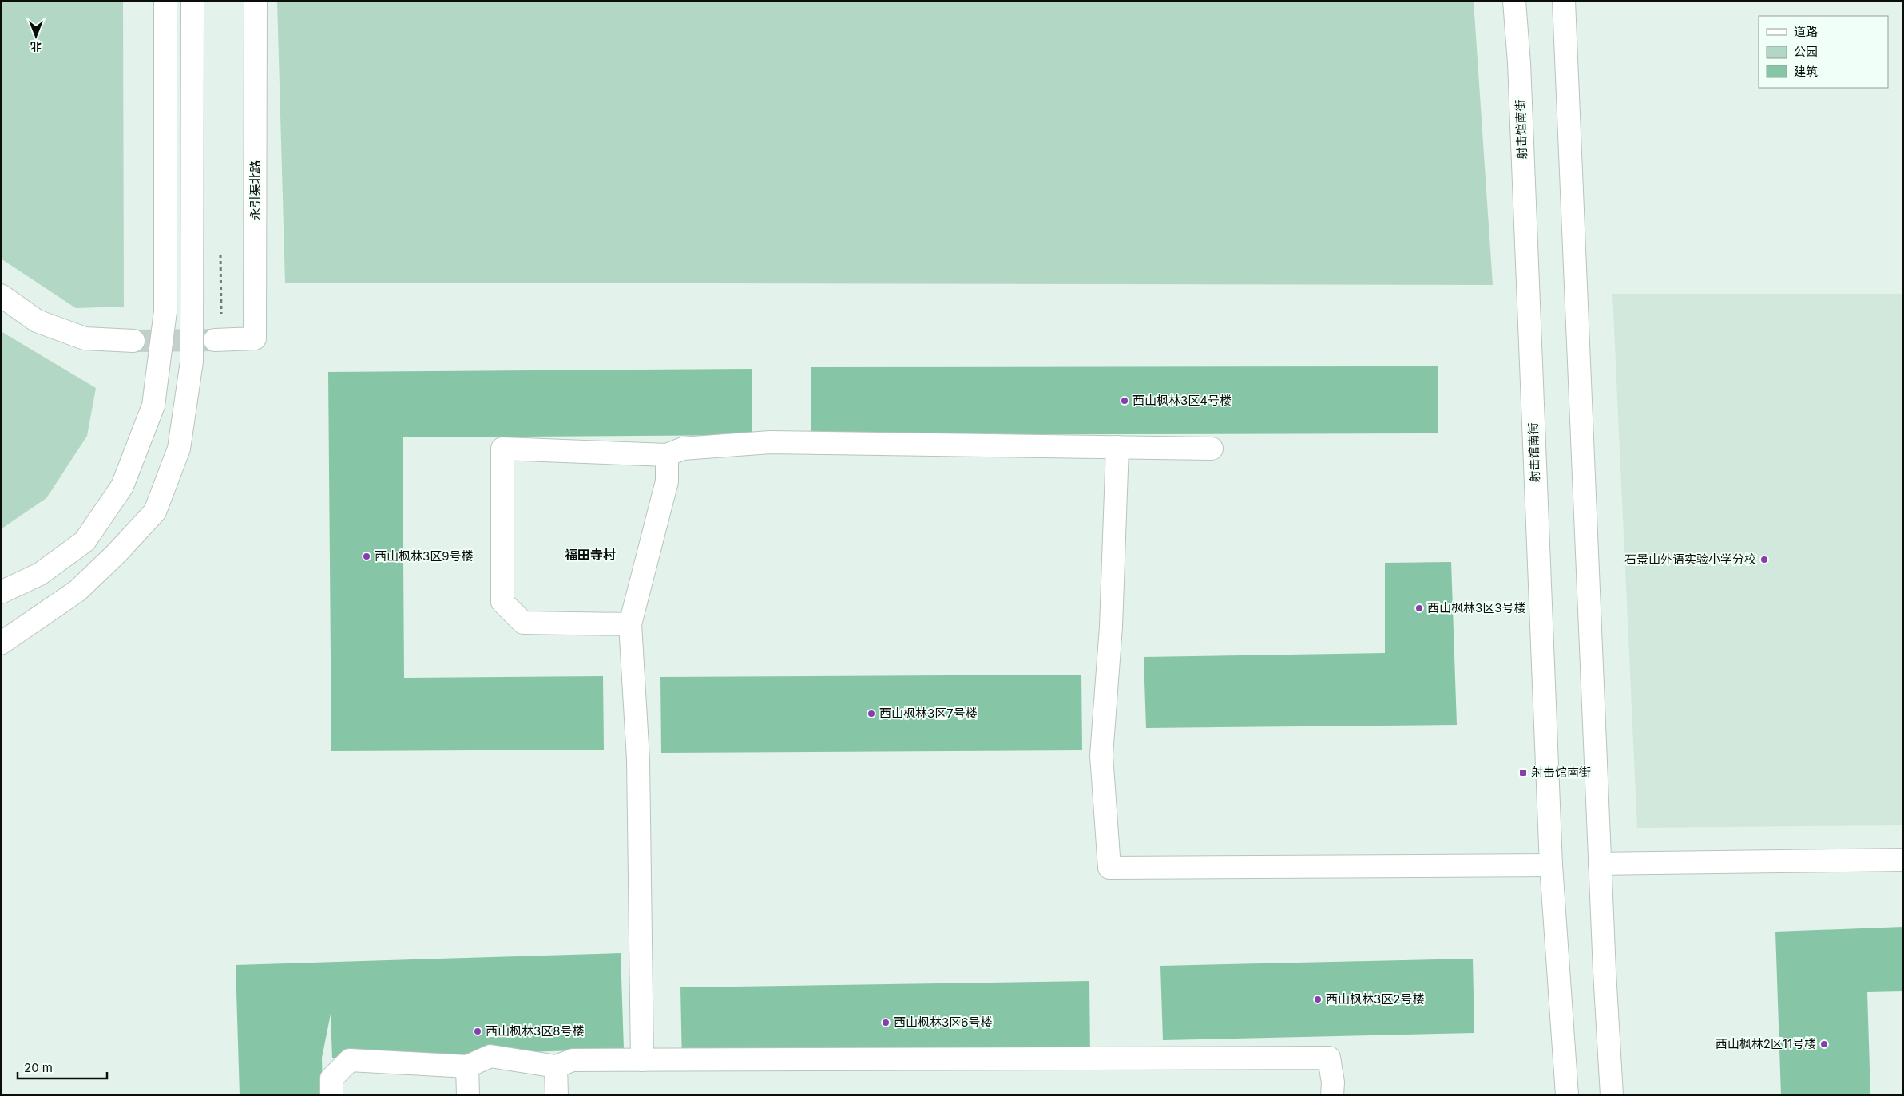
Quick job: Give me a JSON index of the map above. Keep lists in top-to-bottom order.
{
  "streets": {
    "main road": ["射击馆南街", "永引渠北路"]
  },
  "districts": ["福田寺村"],
  "places": {
    "other": [
      "西山枫林3区4号楼",
      "西山枫林3区9号楼",
      "石景山外语实验小学分校",
      "西山枫林3区3号楼",
      "西山枫林3区7号楼",
      "西山枫林3区2号楼",
      "西山枫林3区6号楼",
      "西山枫林3区8号楼",
      "西山枫林2区11号楼"
    ],
    "transit": ["射击馆南街"]
  },
  "legend": ["道路", "公园", "建筑"],
  "scale_bar": "20 m",
  "north": "bottom"
}
